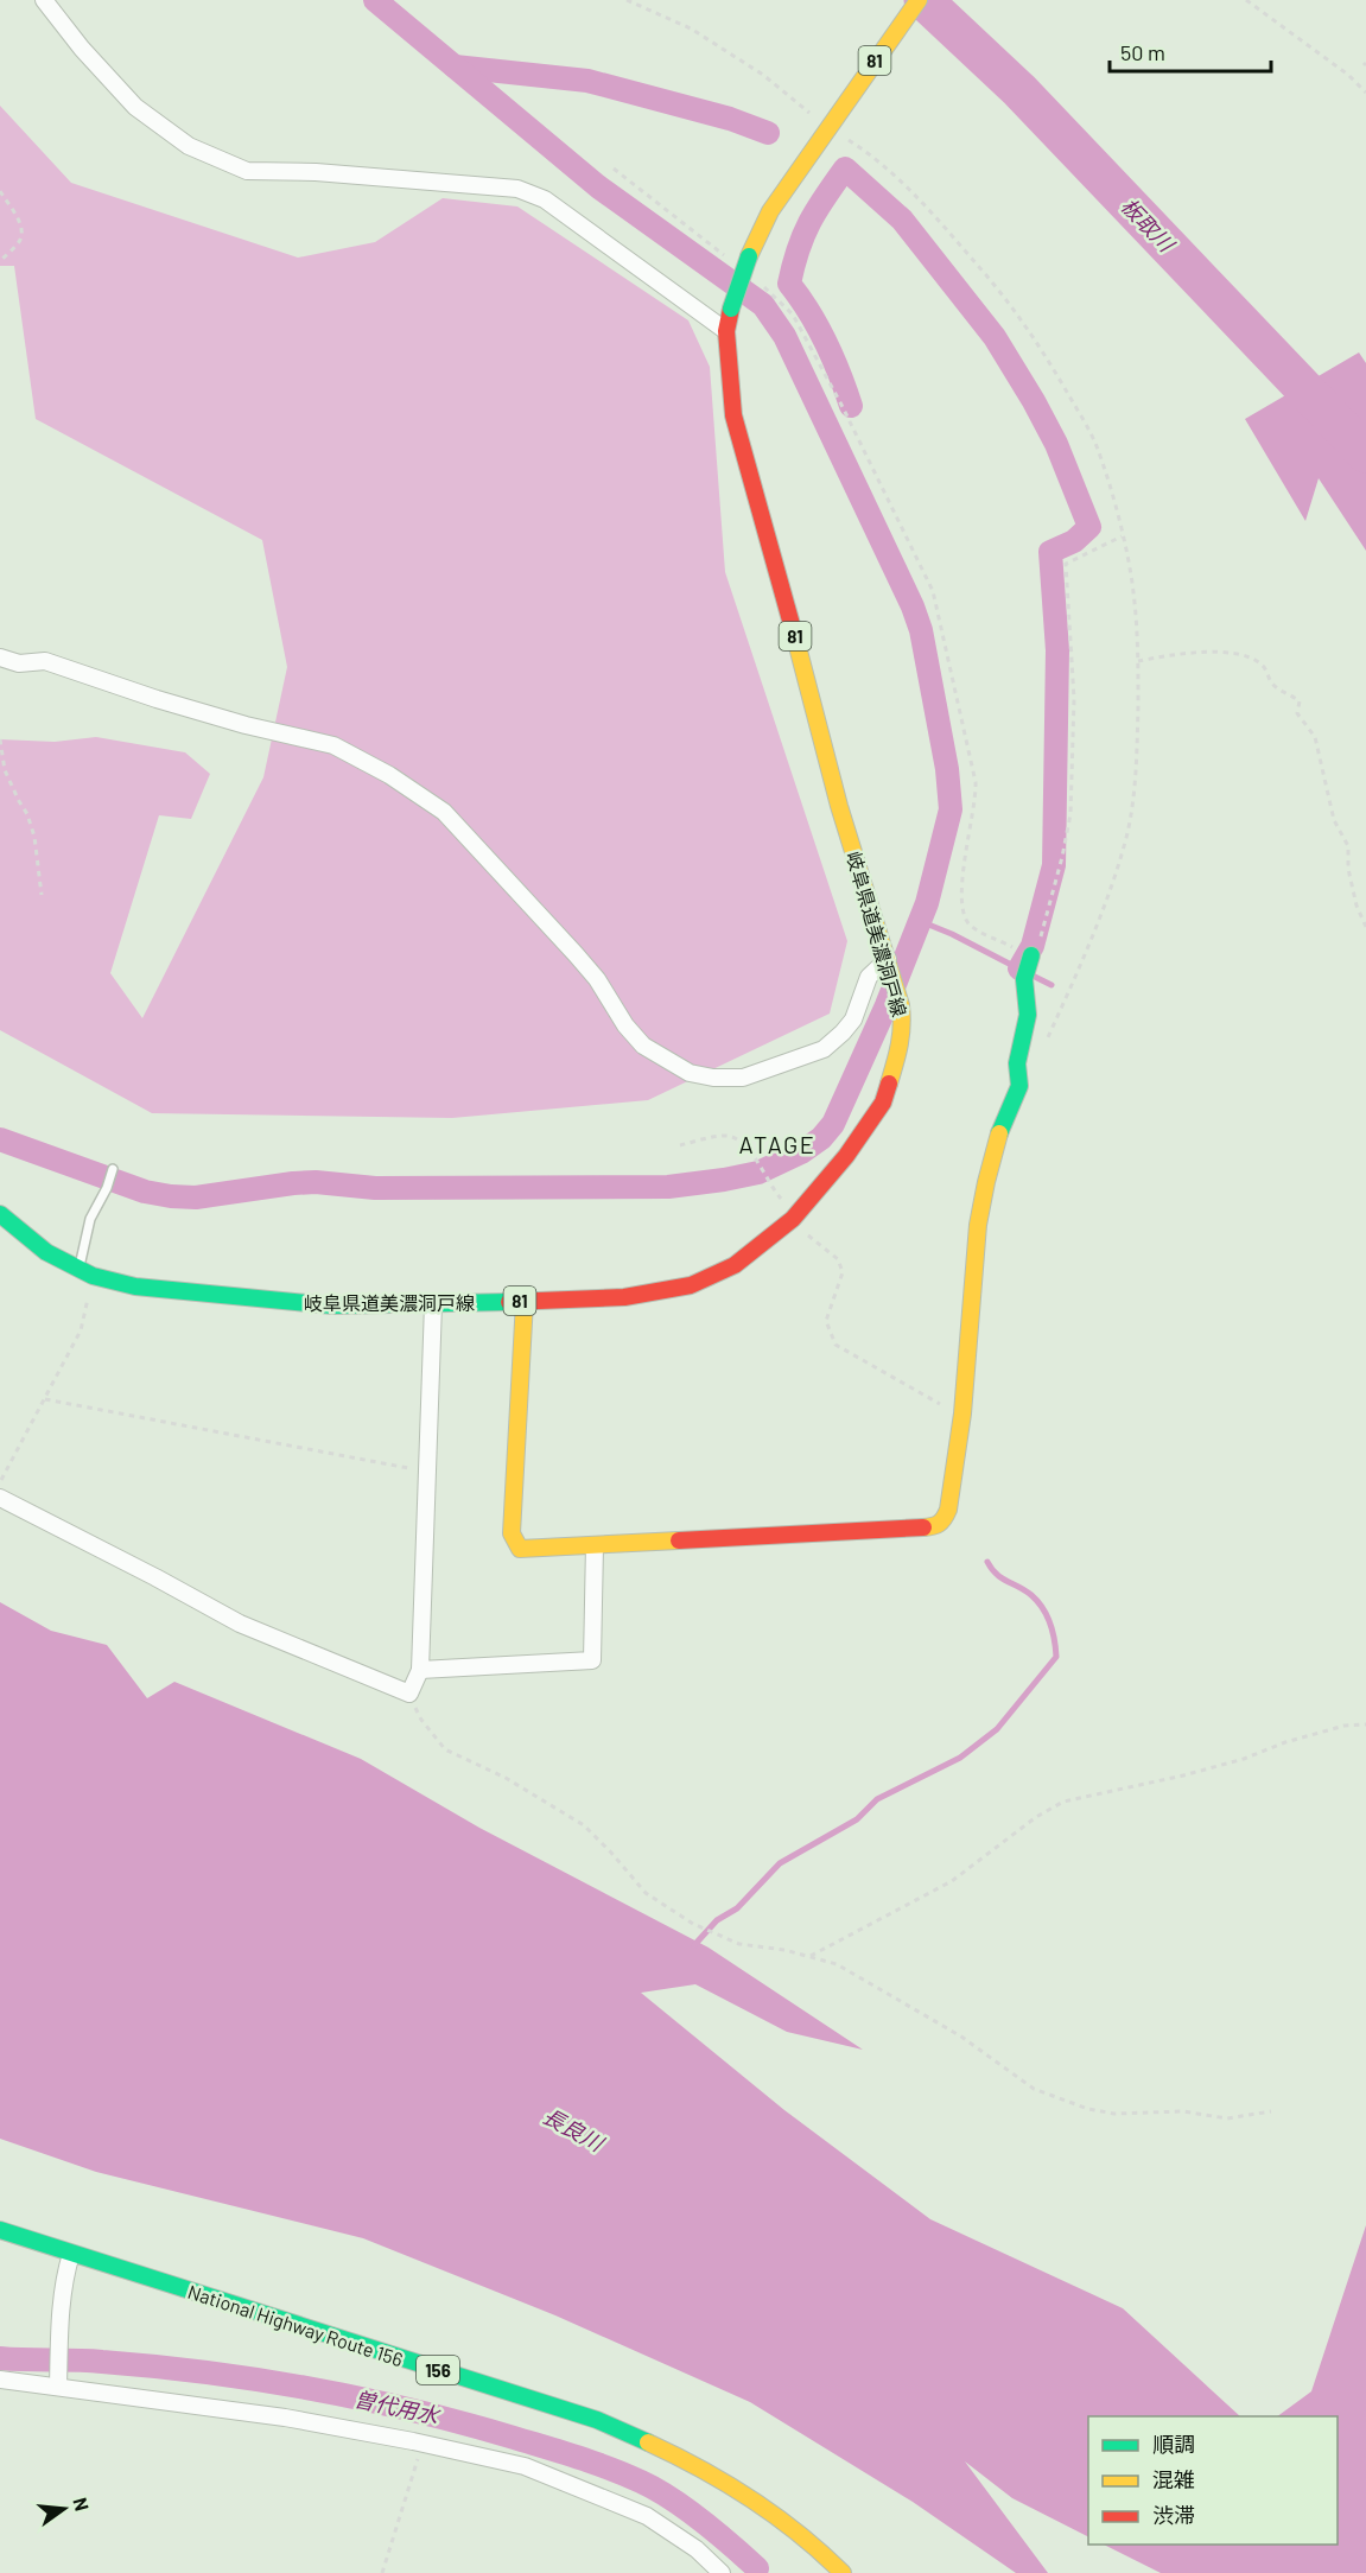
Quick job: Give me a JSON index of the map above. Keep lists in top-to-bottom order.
{
  "streets": {
    "main road": [
      "81",
      "岐阜県道美濃洞戸線",
      "National Highway Route 156",
      "156"
    ]
  },
  "crossings": [
    ["81", "岐阜県道美濃洞戸線"]
  ],
  "districts": ["ATAGE"],
  "water": ["板取川", "長良川", "曽代用水"],
  "legend": ["順調", "混雑", "渋滞"],
  "scale_bar": "50 m",
  "north": "right"
}
